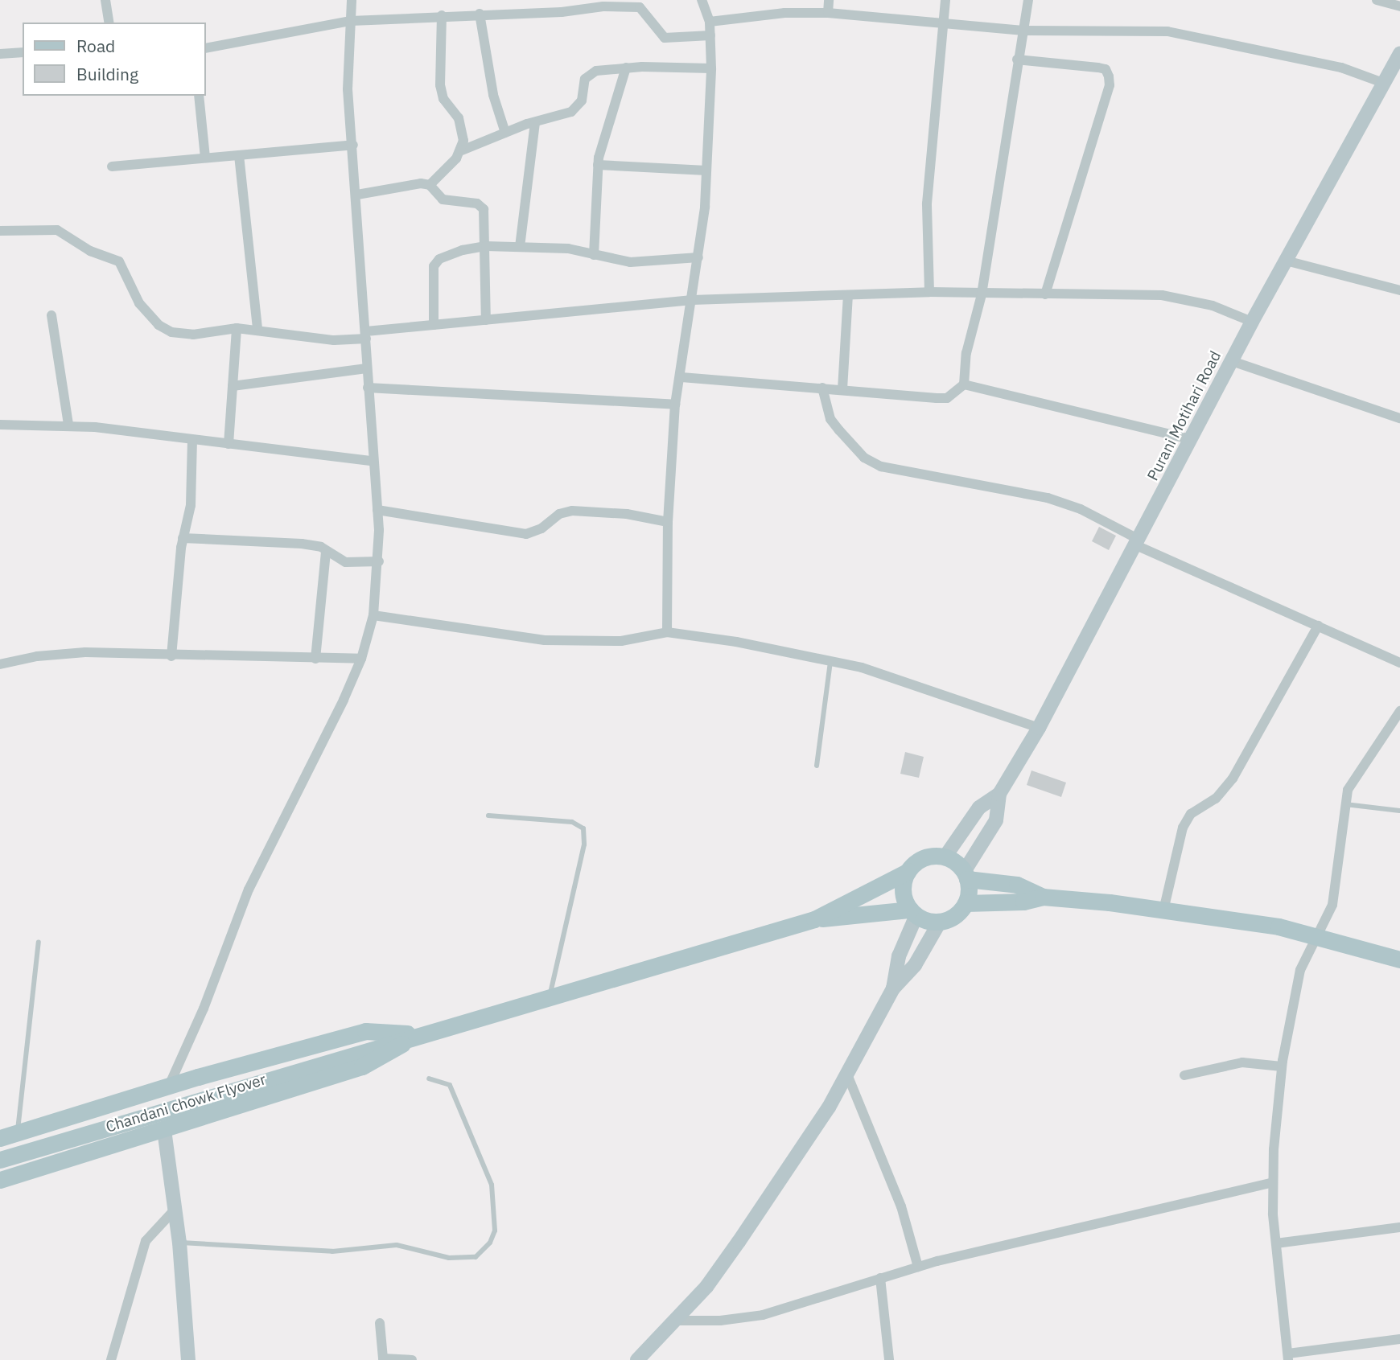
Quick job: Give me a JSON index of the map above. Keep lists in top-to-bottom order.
{
  "streets": {
    "main road": ["Purani Motihari Road", "Chandani chowk Flyover"]
  },
  "legend": ["Road", "Building"]
}
